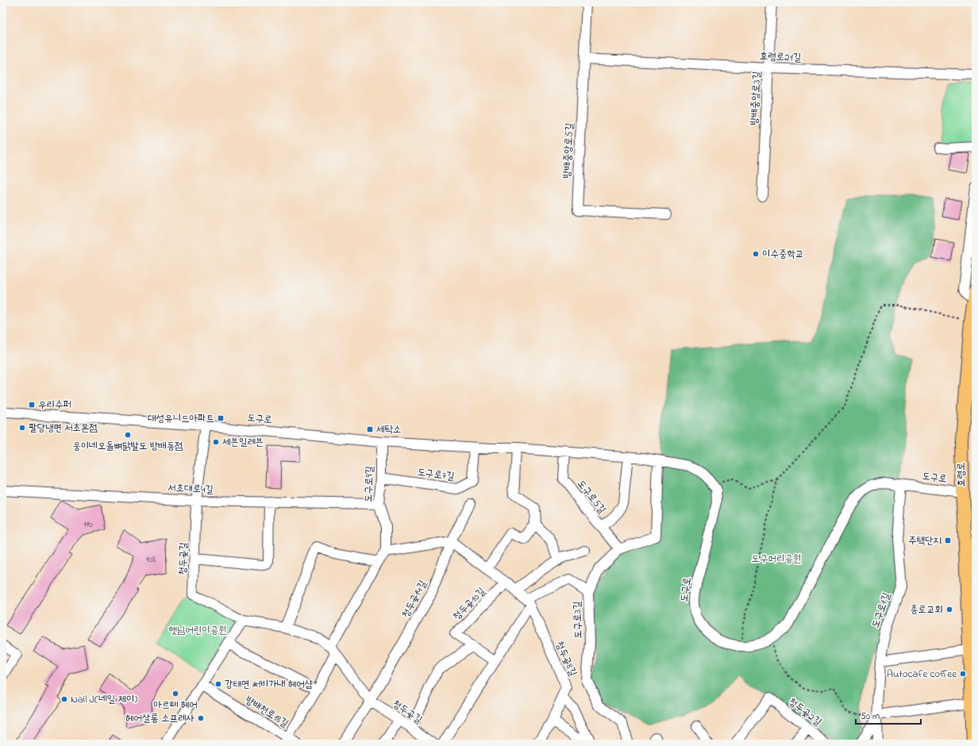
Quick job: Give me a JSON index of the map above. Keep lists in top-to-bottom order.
{
  "streets": {
    "main road": ["효령로"],
    "street": [
      "효령로21길",
      "방배중앙로3길",
      "방배중앙로5길",
      "도구로",
      "도구로7길",
      "도구로9길",
      "서초대로4길",
      "도구로5길",
      "청두곶길",
      "청두곶14길",
      "청두곶10길",
      "도구로1길",
      "도구로3길",
      "청두곶8길",
      "방배천로18길",
      "청두곶2길"
    ]
  },
  "crossings": [
    ["효령로21길", "방배중앙로3길"],
    ["효령로21길", "방배중앙로5길"],
    ["도구로", "도구로7길"],
    ["도구로", "효령로"],
    ["도구로", "도구로9길"],
    ["도구로", "도구로5길"],
    ["도구로", "청두곶길"],
    ["도구로", "도구로1길"],
    ["도구로", "도구로3길"],
    ["도구로7길", "도구로9길"],
    ["도구로9길", "서초대로4길"],
    ["서초대로4길", "청두곶길"],
    ["도구로5길", "도구로3길"],
    ["청두곶길", "청두곶14길"],
    ["청두곶14길", "청두곶8길"],
    ["청두곶10길", "청두곶8길"]
  ],
  "parks": ["도구머리공원", "햇님어린이공원"],
  "places": {
    "other": [
      "이수중학교",
      "팔당냉면 서초본점",
      "웅이네오돌뼈닭발도 방배동점",
      "세븐일레븐",
      "종로교회",
      "Autocafe coffee",
      "강태연 써비가내 헤어샵",
      "아르떼 헤어",
      "Nail J(네일 제이)",
      "헤어살롱 소프레사"
    ],
    "transit": [
      "우리수퍼",
      "대성유니드아파트",
      "세탁소",
      "주택단지"
    ]
  },
  "house_numbers": ["110", "108"],
  "scale_bar": "50 m"
}
